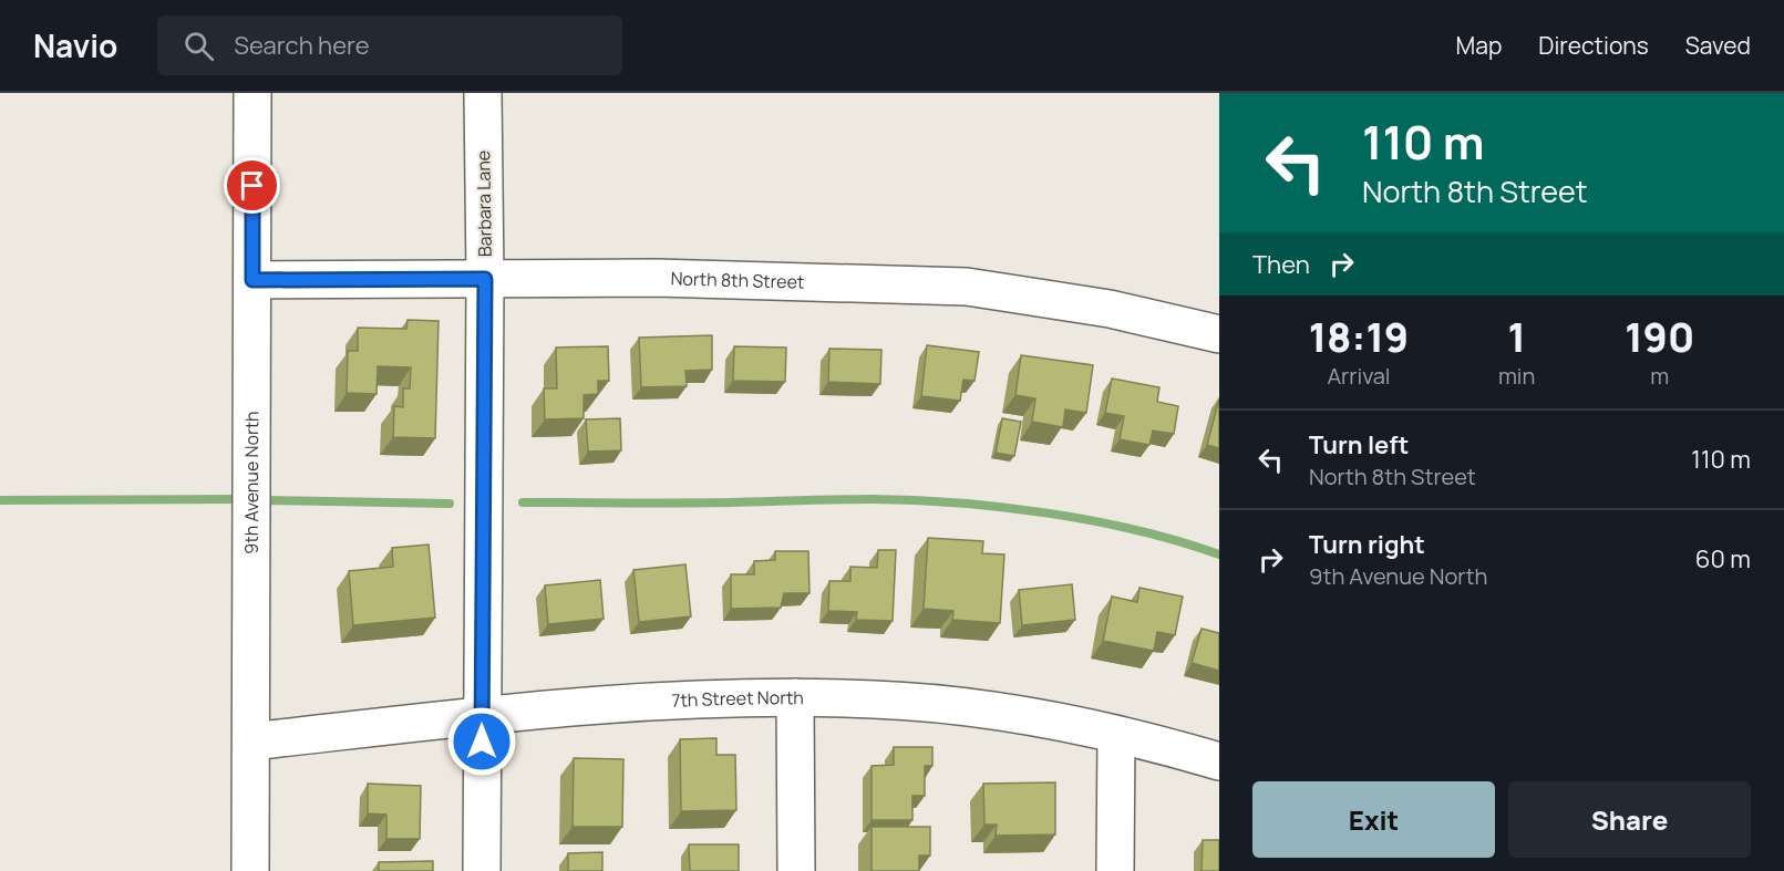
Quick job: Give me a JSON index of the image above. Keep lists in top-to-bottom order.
{
  "streets": {
    "street": [
      "Barbara Lane",
      "North 8th Street",
      "9th Avenue North",
      "7th Street North"
    ]
  },
  "crossings": [
    ["Barbara Lane", "North 8th Street"],
    ["Barbara Lane", "7th Street North"],
    ["North 8th Street", "9th Avenue North"],
    ["9th Avenue North", "7th Street North"]
  ],
  "page": {
    "header": "Navio",
    "search": "Search here",
    "nav": ["Map", "Directions", "Saved"],
    "turn": ["110 m", "North 8th Street"],
    "then": "Then",
    "eta": [
      "18:19",
      "Arrival",
      "1",
      "min",
      "190",
      "m"
    ],
    "list": [
      {
        "name": "Turn left",
        "note": "North 8th Street",
        "value": "110 m"
      },
      {
        "name": "Turn right",
        "note": "9th Avenue North",
        "value": "60 m"
      }
    ],
    "buttons": ["Exit", "Share"]
  }
}
